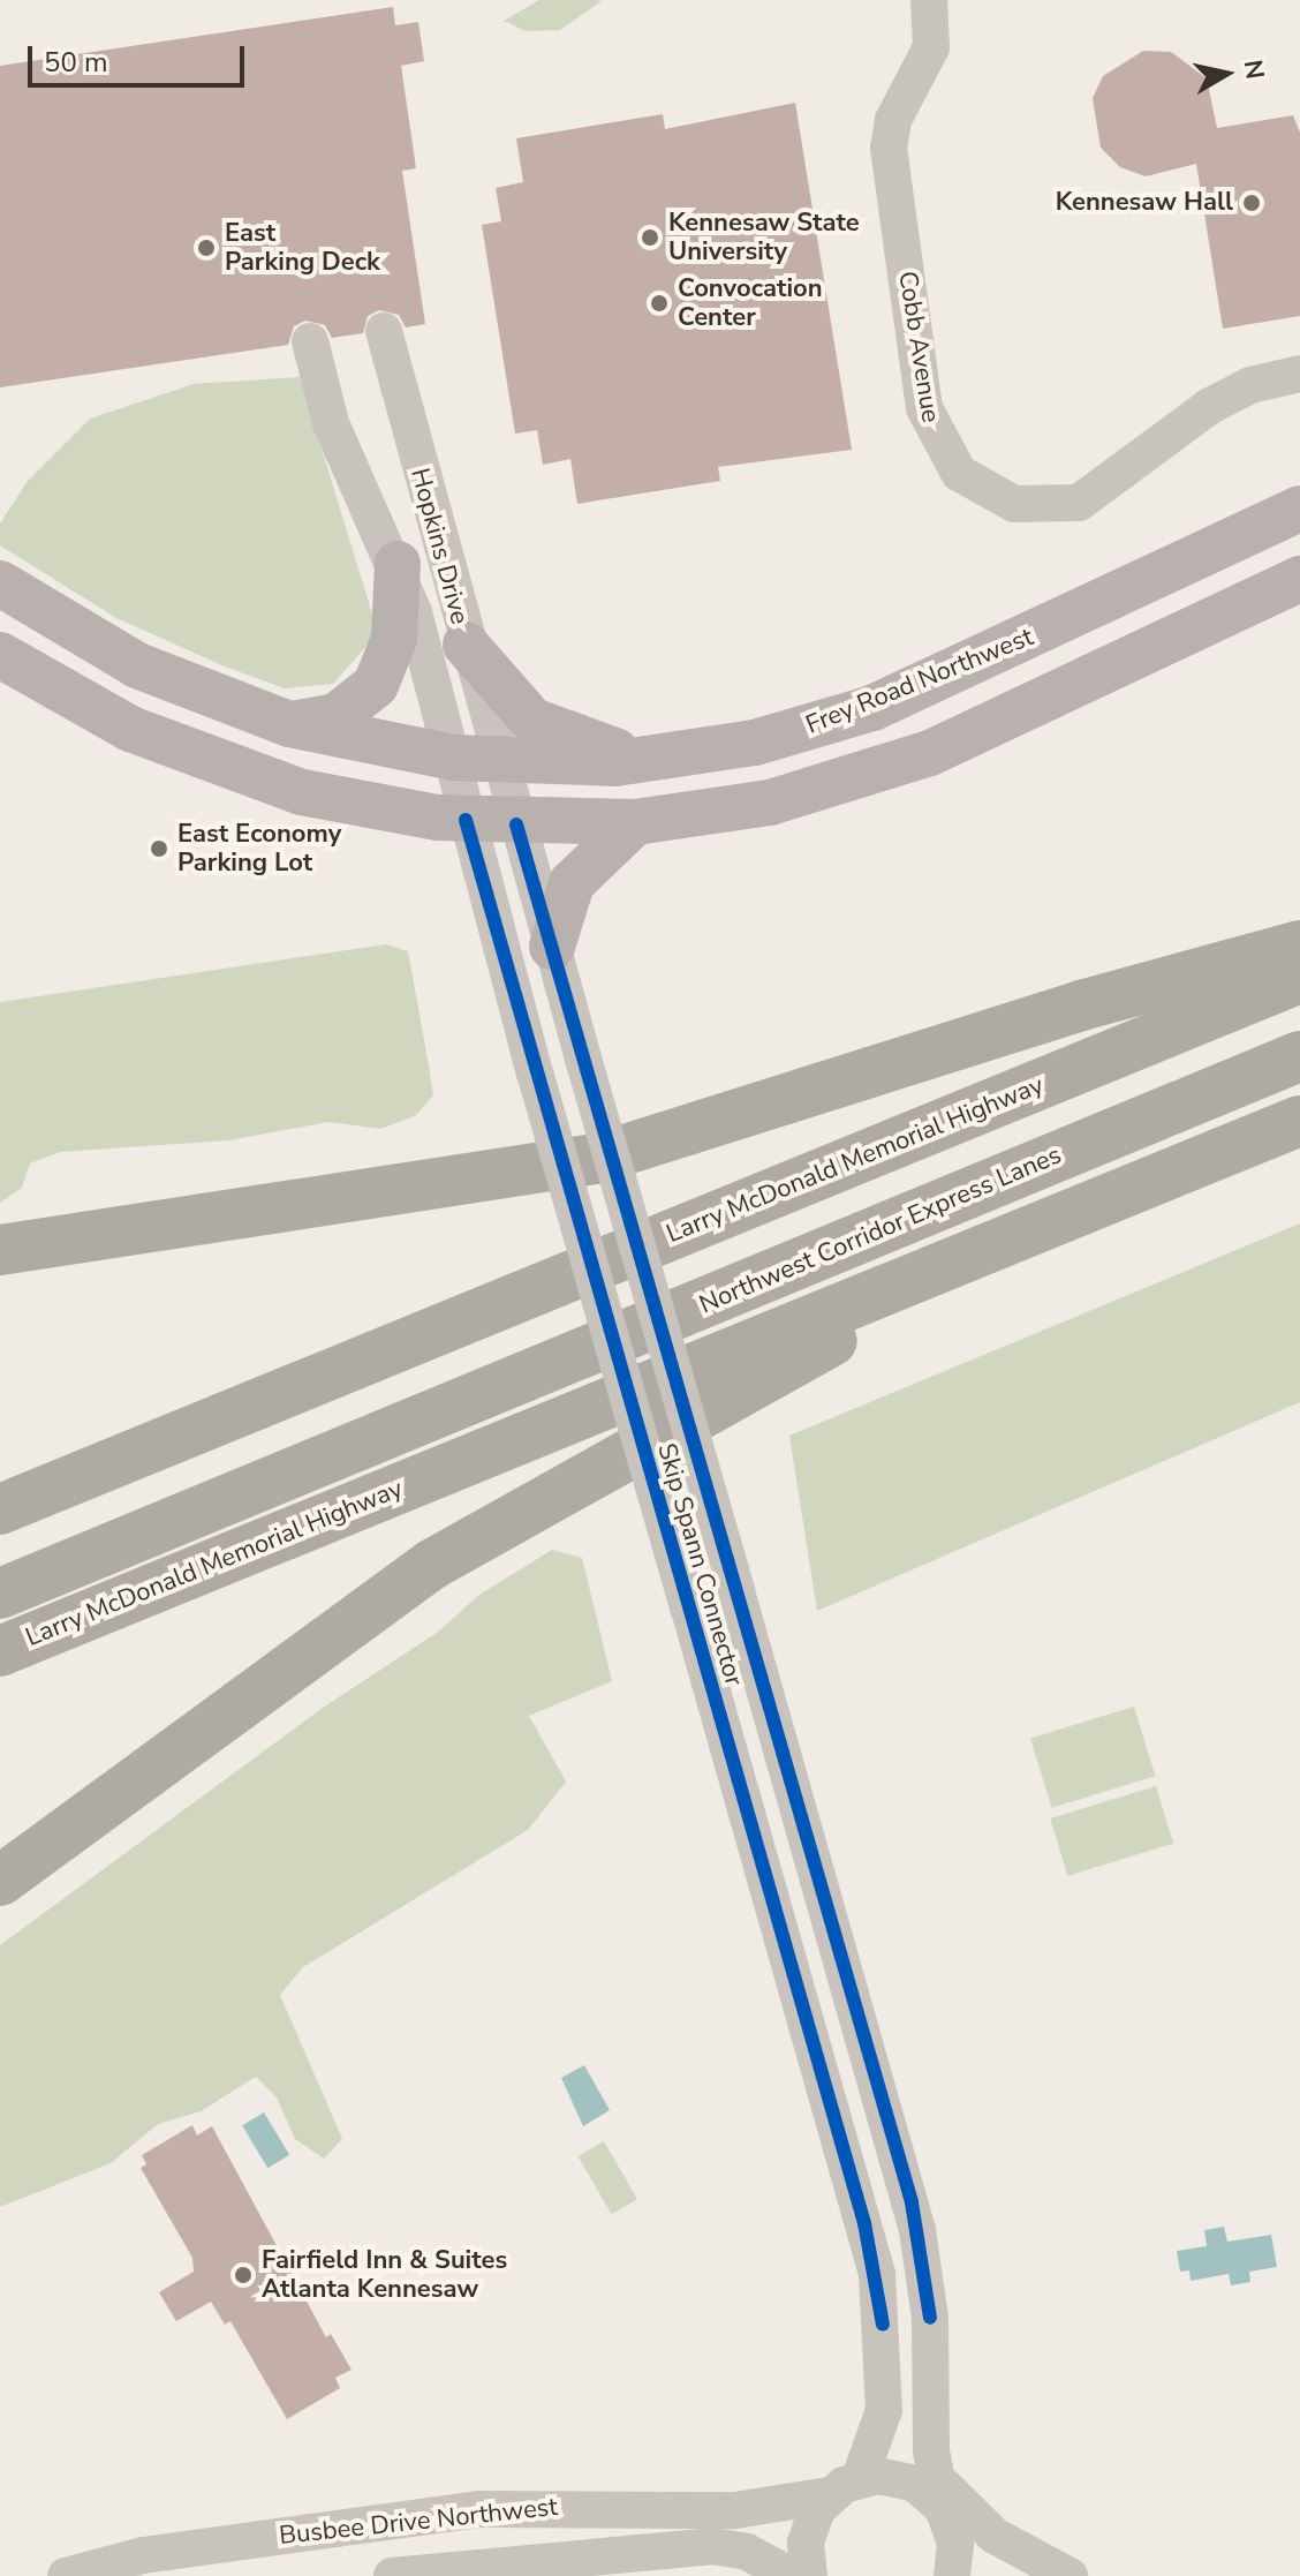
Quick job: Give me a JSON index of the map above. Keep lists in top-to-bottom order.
{
  "streets": {
    "highway": ["Larry McDonald Memorial Highway", "Northwest Corridor Express Lanes"],
    "main road": ["Frey Road Northwest"],
    "street": [
      "Cobb Avenue",
      "Hopkins Drive",
      "Skip Spann Connector",
      "Busbee Drive Northwest"
    ]
  },
  "crossings": [
    ["Hopkins Drive", "Frey Road Northwest"],
    ["Hopkins Drive", "Skip Spann Connector"],
    ["Frey Road Northwest", "Skip Spann Connector"],
    ["Skip Spann Connector", "Busbee Drive Northwest"]
  ],
  "places": [
    "Kennesaw Hall",
    "Kennesaw State University",
    "East Parking Deck",
    "Convocation Center",
    "East Economy Parking Lot",
    "Fairfield Inn & Suites Atlanta Kennesaw"
  ],
  "scale_bar": "50 m",
  "north": "right"
}
